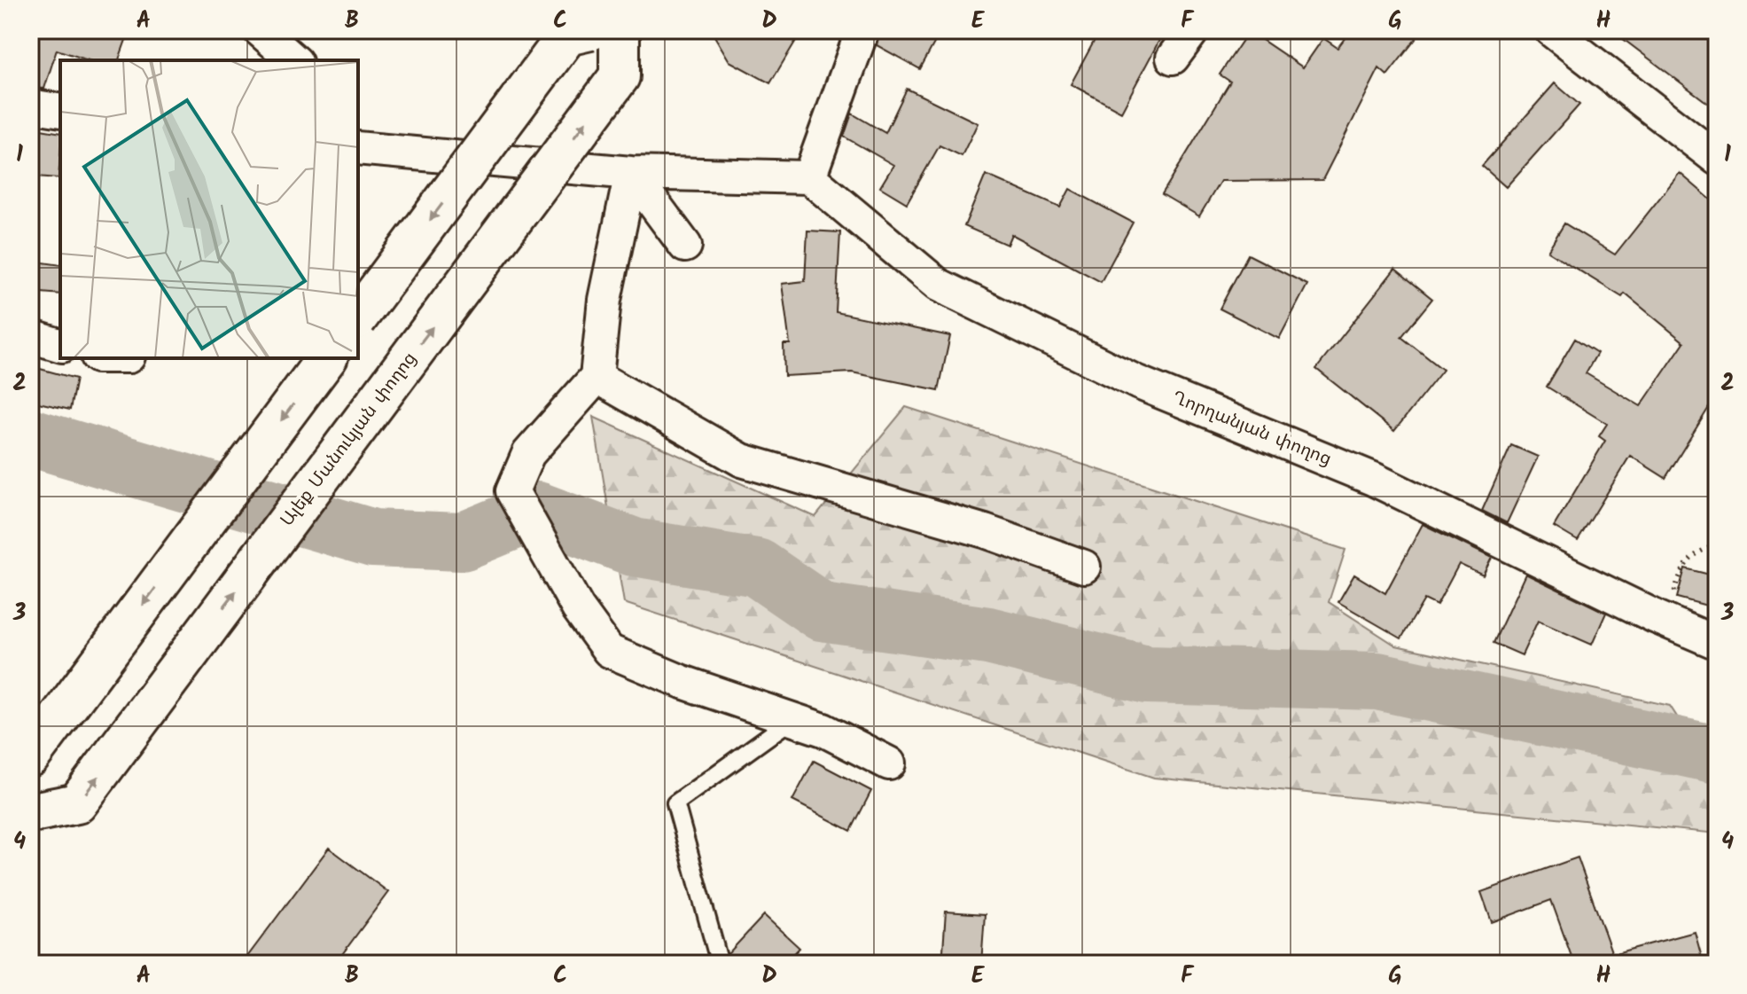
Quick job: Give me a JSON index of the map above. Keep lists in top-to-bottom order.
{
  "streets": {
    "main road": ["Ալեք Մանուկյան փողոց"],
    "street": ["Ղորղանյան փողոց"]
  },
  "grid": {
    "columns": [
      "A",
      "B",
      "C",
      "D",
      "E",
      "F",
      "G",
      "H"
    ],
    "rows": [
      "1",
      "2",
      "3",
      "4"
    ]
  }
}
